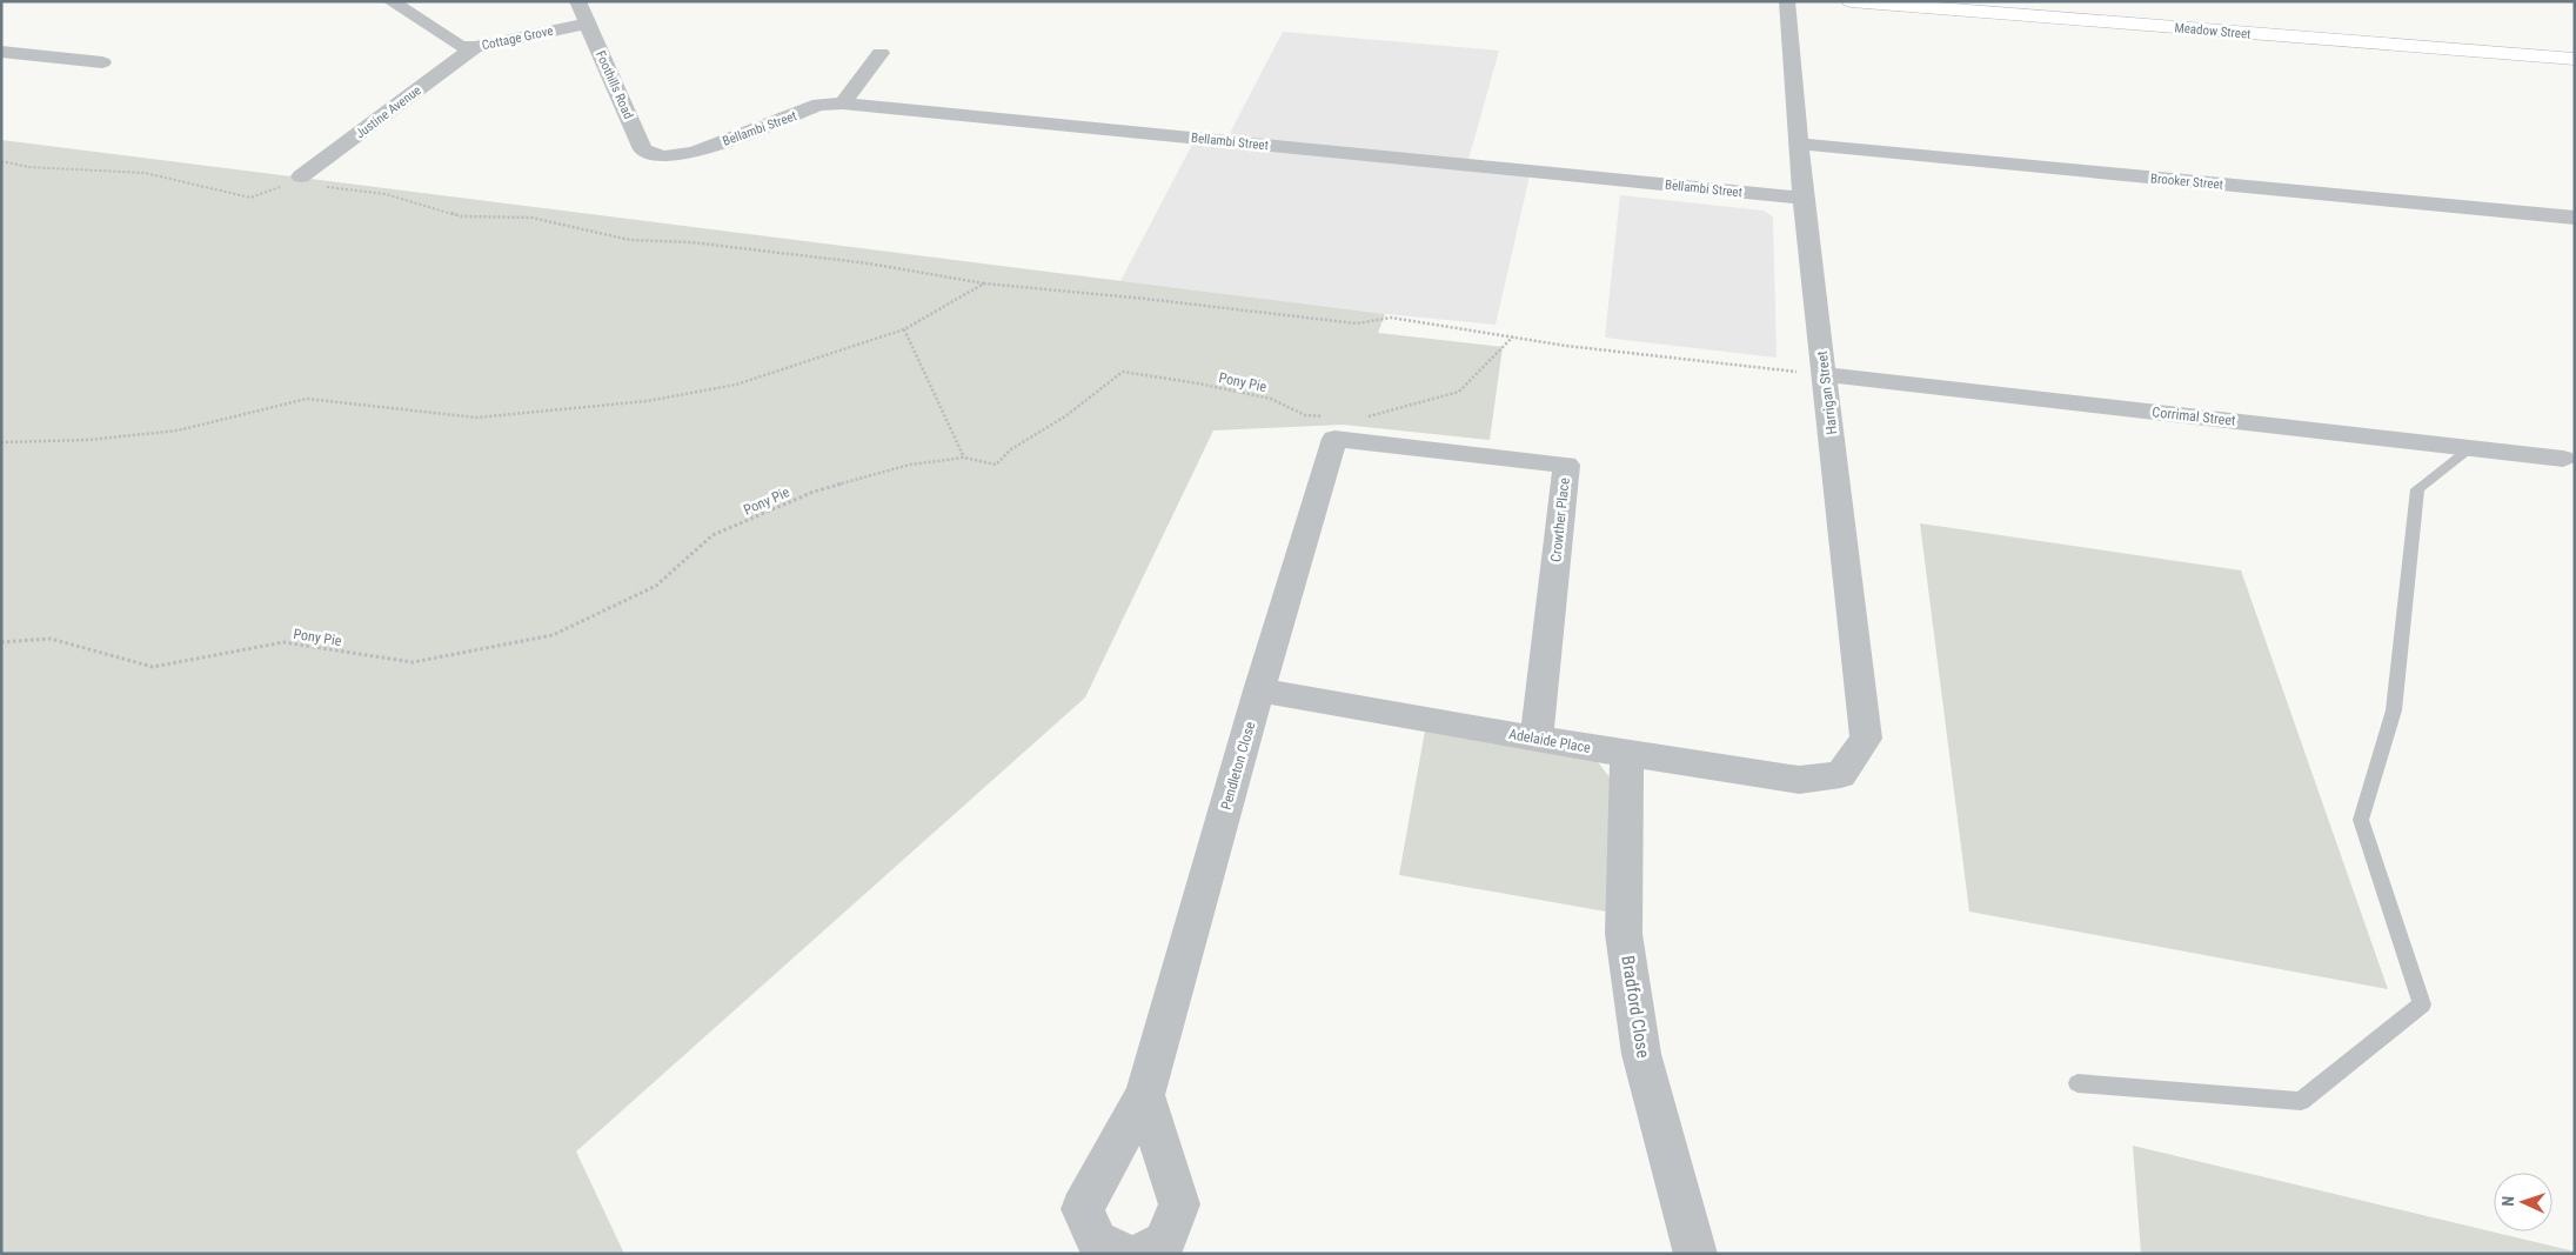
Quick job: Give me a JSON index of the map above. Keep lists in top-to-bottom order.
{
  "streets": {
    "main road": ["Meadow Street"],
    "street": [
      "Cottage Grove",
      "Foothills Road",
      "Justine Avenue",
      "Bellambi Street",
      "Brooker Street",
      "Harrigan Street",
      "Corrimal Street",
      "Crowther Place",
      "Adelaide Place",
      "Pendleton Close",
      "Bradford Close"
    ],
    "path": ["Pony Pie"]
  },
  "crossings": [
    ["Cottage Grove", "Foothills Road"],
    ["Cottage Grove", "Justine Avenue"],
    ["Foothills Road", "Bellambi Street"],
    ["Bellambi Street", "Harrigan Street"],
    ["Brooker Street", "Harrigan Street"],
    ["Pony Pie", "Crowther Place"],
    ["Pony Pie", "Pendleton Close"],
    ["Harrigan Street", "Corrimal Street"],
    ["Harrigan Street", "Adelaide Place"],
    ["Crowther Place", "Adelaide Place"],
    ["Crowther Place", "Pendleton Close"],
    ["Adelaide Place", "Pendleton Close"],
    ["Adelaide Place", "Bradford Close"]
  ],
  "north": "left"
}
